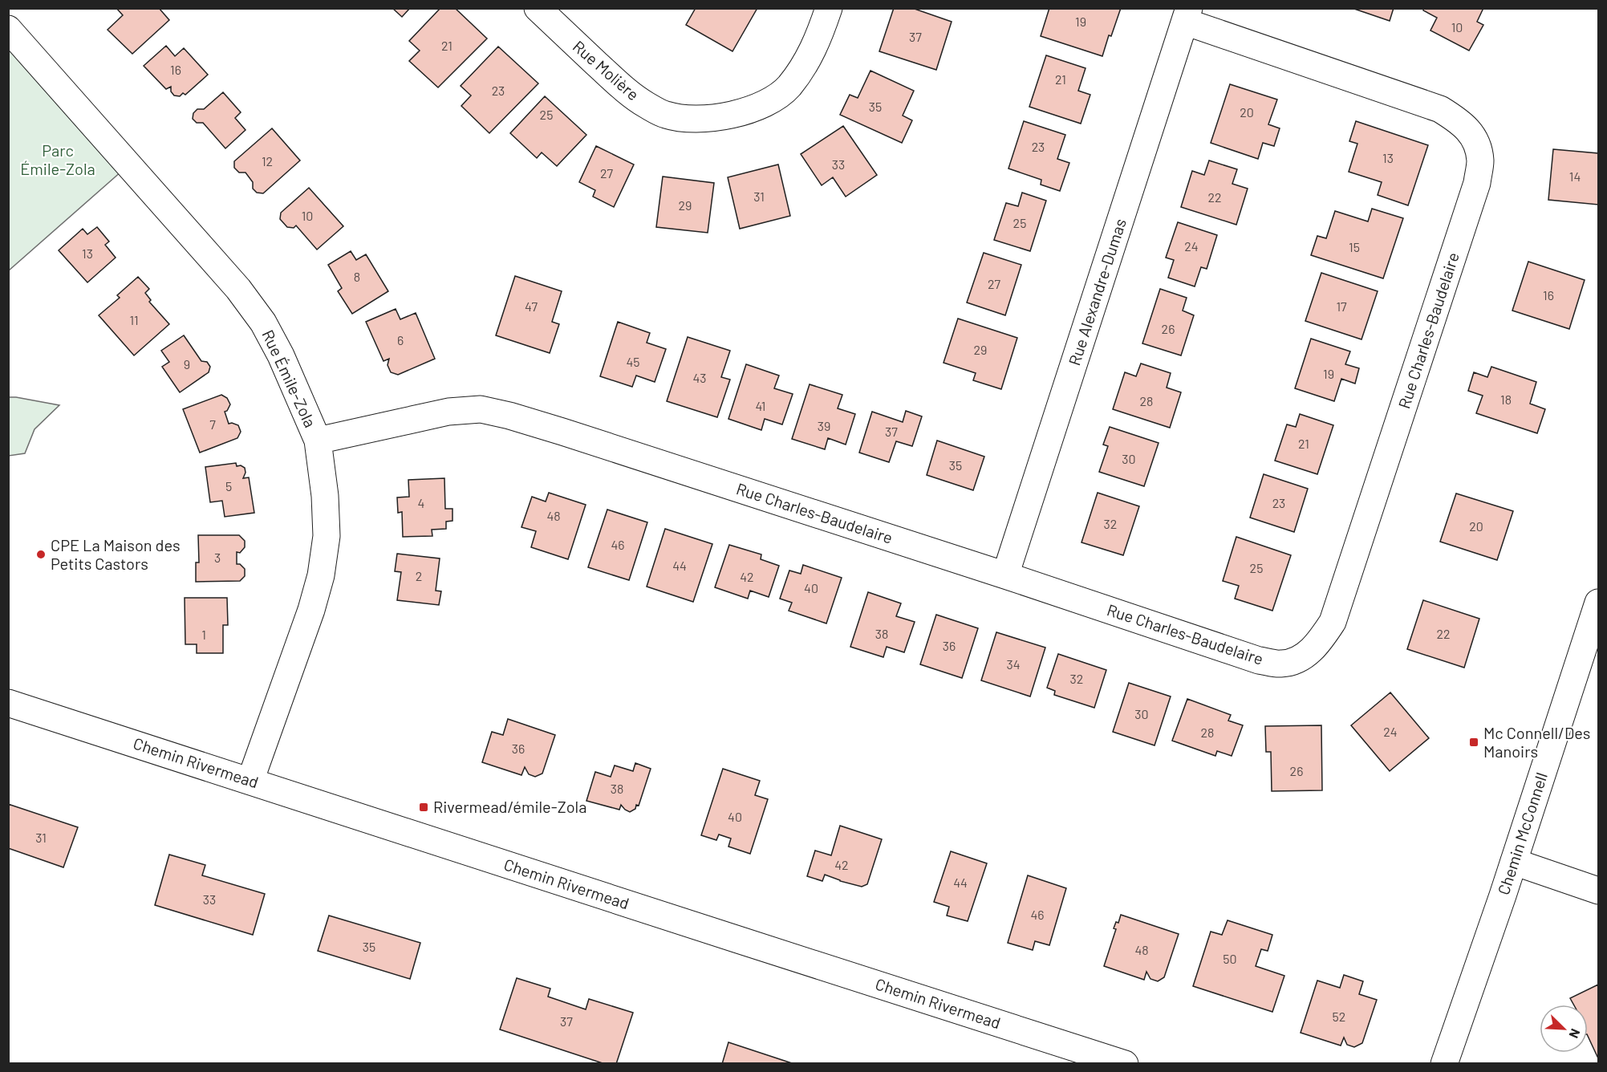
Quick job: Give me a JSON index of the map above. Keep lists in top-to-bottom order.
{
  "streets": {
    "street": [
      "Rue Molière",
      "Rue Alexandre-Dumas",
      "Rue Charles-Baudelaire",
      "Rue Émile-Zola",
      "Chemin Rivermead",
      "Chemin McConnell"
    ]
  },
  "crossings": [
    ["Rue Alexandre-Dumas", "Rue Charles-Baudelaire"],
    ["Rue Charles-Baudelaire", "Rue Émile-Zola"],
    ["Rue Émile-Zola", "Chemin Rivermead"]
  ],
  "parks": ["Parc Émile-Zola"],
  "places": {
    "other": ["CPE La Maison des Petits Castors"],
    "transit": ["Mc Connell/Des Manoirs", "Rivermead/émile-Zola"]
  },
  "house_numbers": [
    "19",
    "10",
    "37",
    "21",
    "16",
    "21",
    "23",
    "35",
    "20",
    "25",
    "23",
    "13",
    "12",
    "33",
    "27",
    "14",
    "31",
    "22",
    "29",
    "10",
    "25",
    "24",
    "15",
    "13",
    "8",
    "27",
    "16",
    "47",
    "17",
    "11",
    "26",
    "6",
    "29",
    "45",
    "9",
    "19",
    "43",
    "18",
    "28",
    "41",
    "7",
    "39",
    "37",
    "21",
    "30",
    "35",
    "5",
    "4",
    "23",
    "48",
    "32",
    "20",
    "46",
    "3",
    "44",
    "25",
    "2",
    "42",
    "40",
    "38",
    "22",
    "1",
    "36",
    "34",
    "32",
    "30",
    "24",
    "28",
    "36",
    "26",
    "38",
    "40",
    "31",
    "42",
    "44",
    "33",
    "46",
    "35",
    "48",
    "50",
    "52",
    "37"
  ],
  "north": "bottom right"
}
